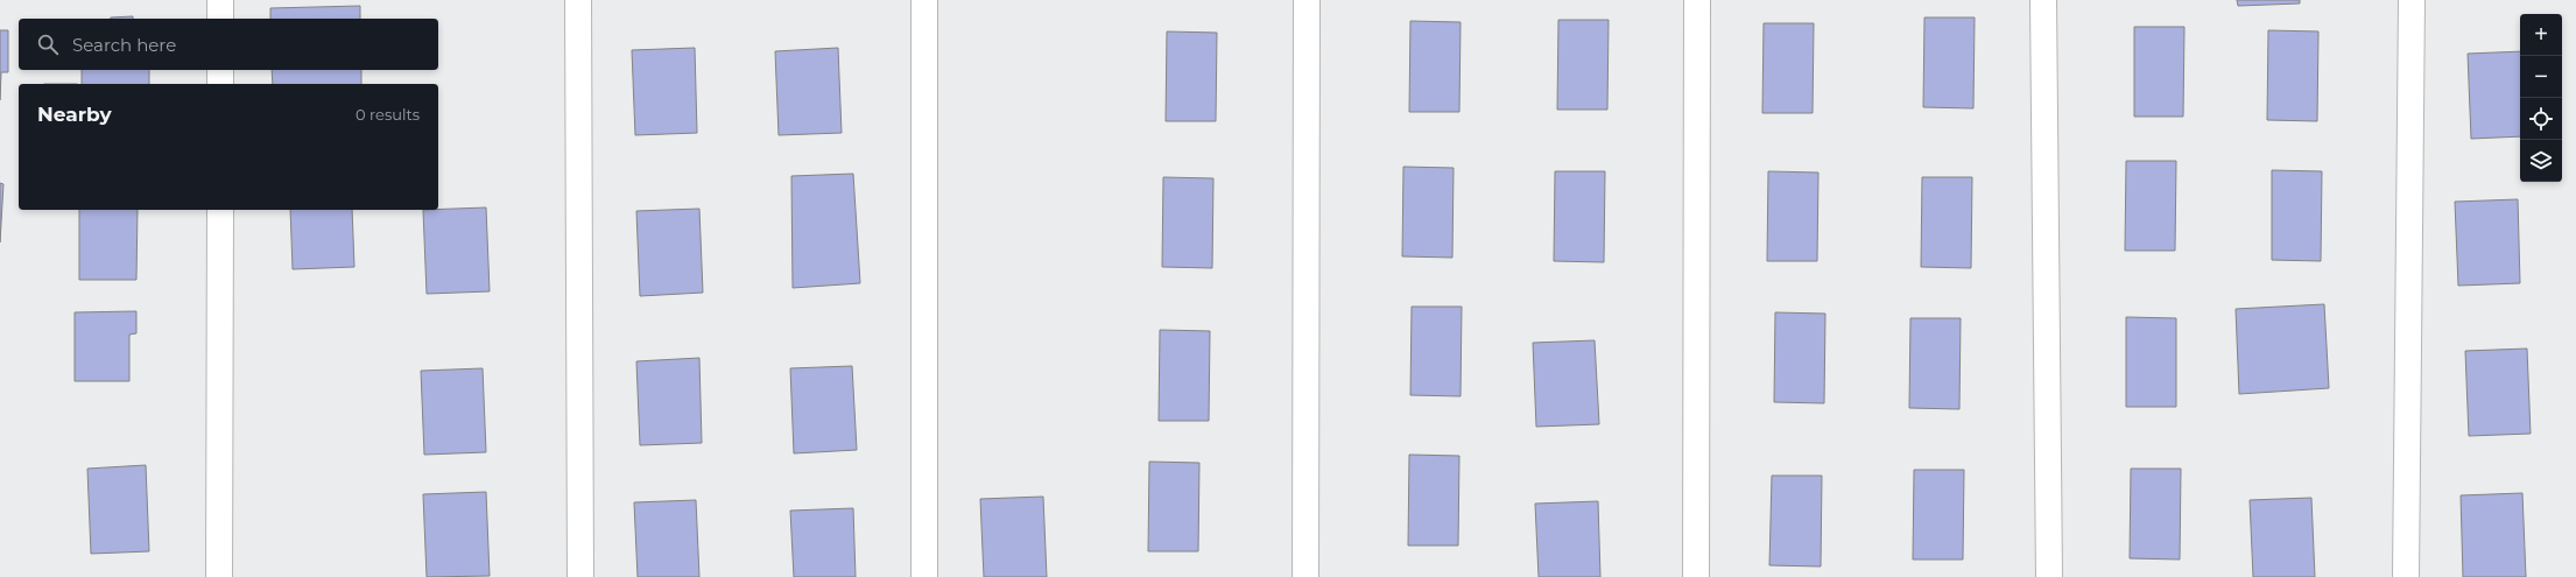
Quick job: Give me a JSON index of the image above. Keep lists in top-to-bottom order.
{
  "page": {
    "map_buttons": ["+", "−"],
    "search": "Search here",
    "heading": ["Nearby", "0 results"]
  }
}
